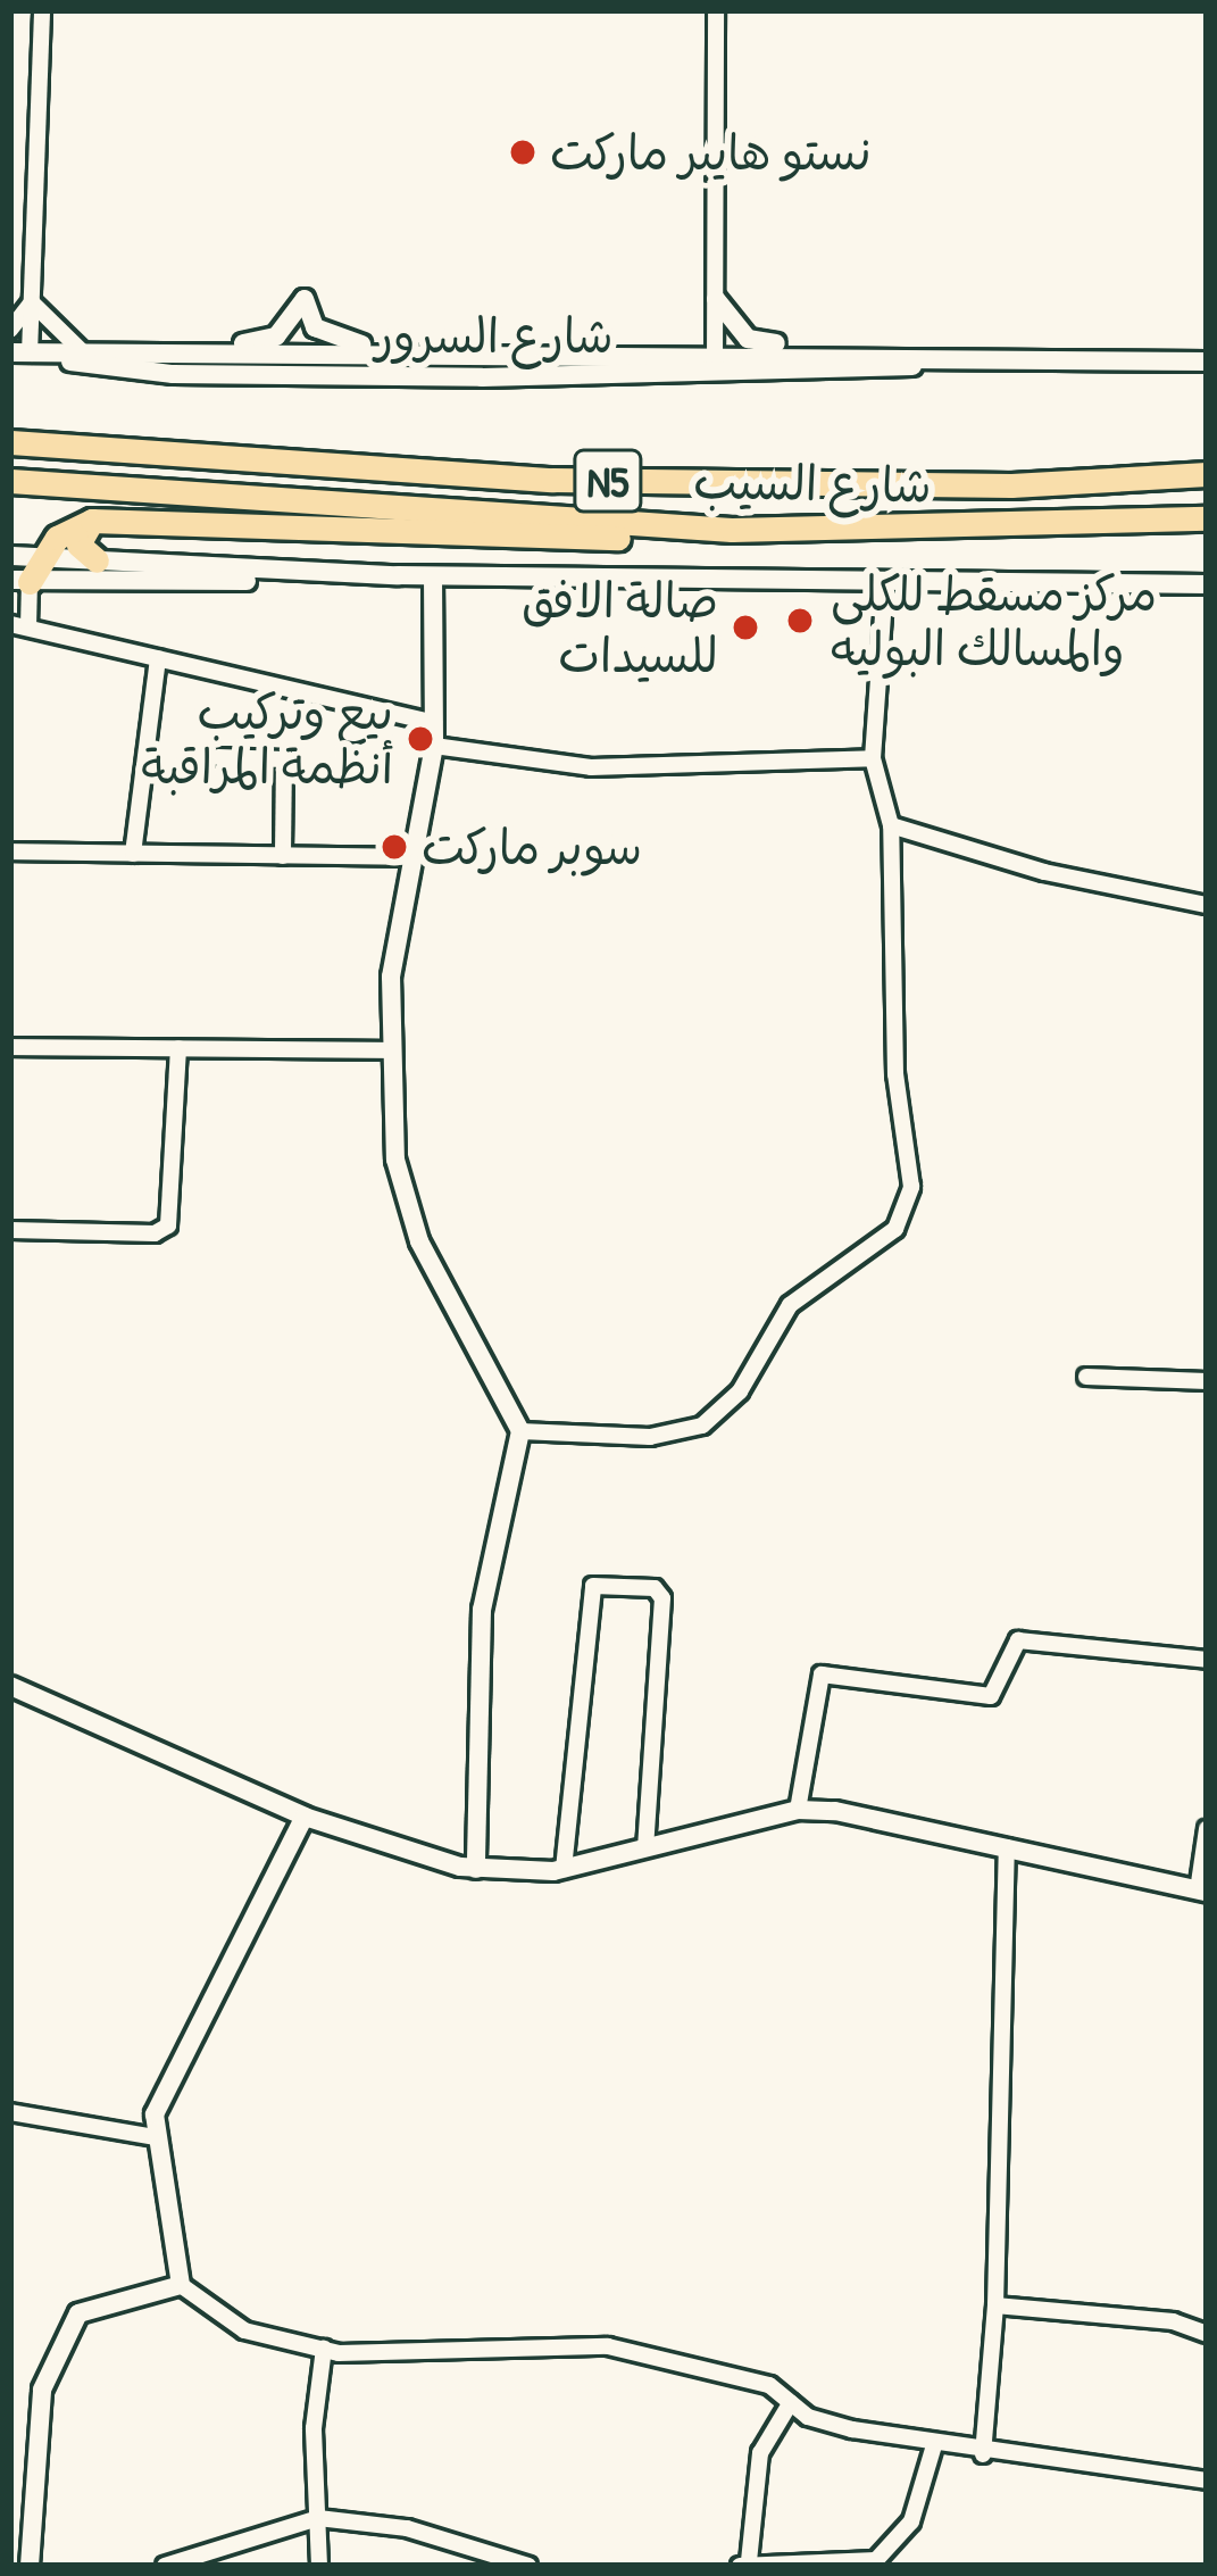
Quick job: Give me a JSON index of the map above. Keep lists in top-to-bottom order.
{
  "streets": {
    "highway": ["N5", "شارع السيب"],
    "street": ["شارع السرور"]
  },
  "places": [
    "نستو هايبر ماركت",
    "مركز مسقط للكلى والمسالك البوليه",
    "صالة الافق للسيدات",
    "بيع وتركيب أنظمة المراقبة",
    "سوبر ماركت"
  ]
}
